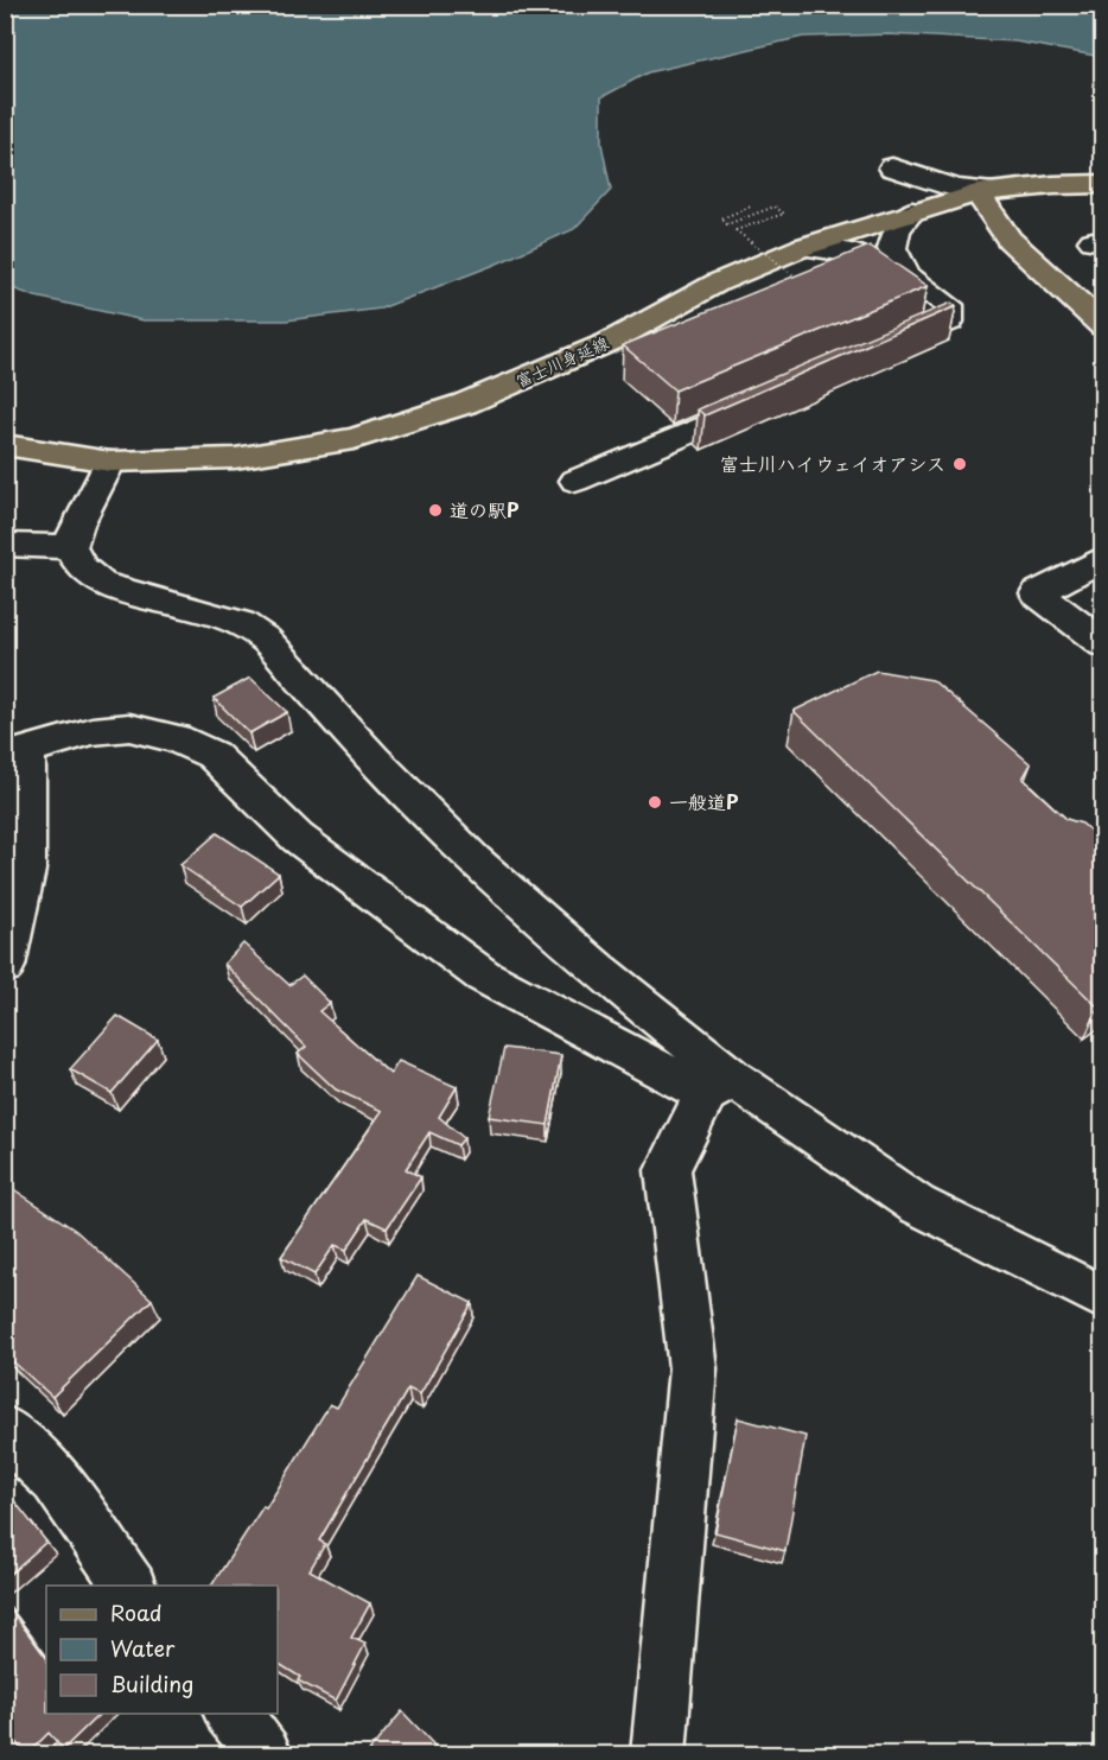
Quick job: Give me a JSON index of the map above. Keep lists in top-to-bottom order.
{
  "streets": {
    "main road": ["富士川身延線"]
  },
  "places": ["富士川ハイウェイオアシス", "道の駅P", "一般道P"],
  "legend": ["Road", "Water", "Building"]
}
